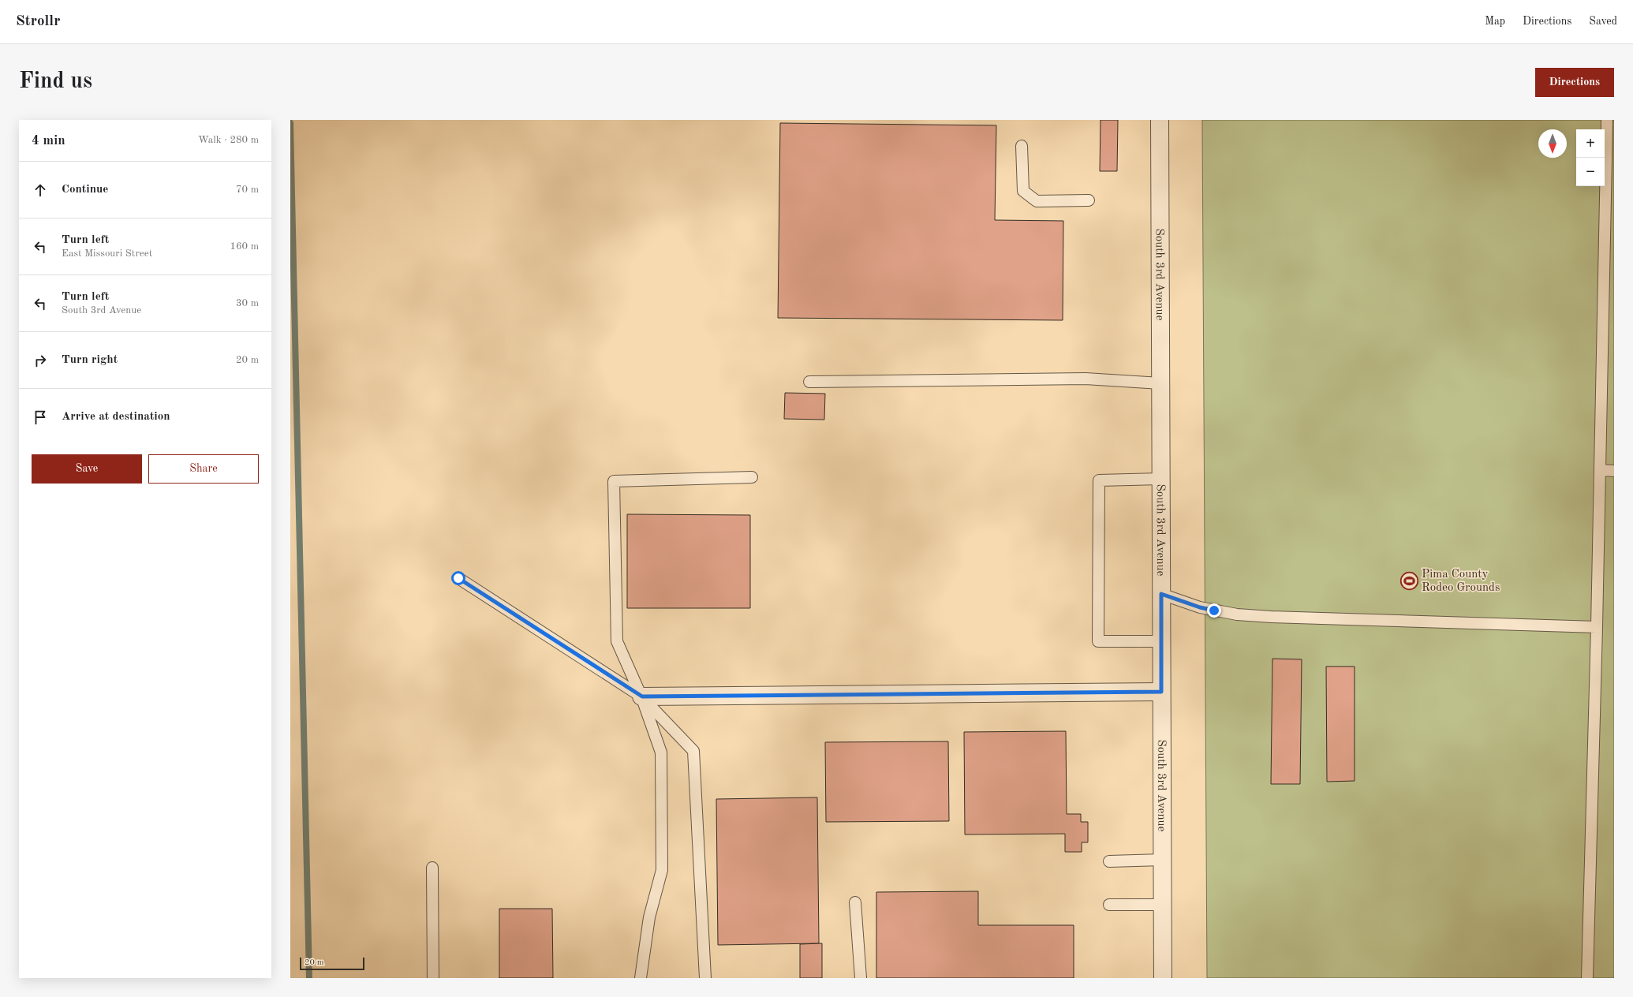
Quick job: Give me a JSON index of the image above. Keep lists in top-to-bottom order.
{
  "streets": {
    "street": ["South 3rd Avenue"]
  },
  "places": {
    "sports": ["Pima County Rodeo Grounds"]
  },
  "scale_bar": "20 m",
  "north": "bottom",
  "page": {
    "header": "Strollr",
    "nav": ["Map", "Directions", "Saved"],
    "buttons": [
      "Directions",
      ["Save", "Share"]
    ],
    "title": "Find us",
    "heading": ["4 min", "Walk · 280 m"],
    "map_buttons": ["+", "−"],
    "list": [
      ["Continue", "70 m"],
      ["Turn left", "East Missouri Street", "160 m"],
      ["Turn left", "South 3rd Avenue", "30 m"],
      ["Turn right", "20 m"],
      "Arrive at destination"
    ],
    "scale": "20 m"
  }
}
